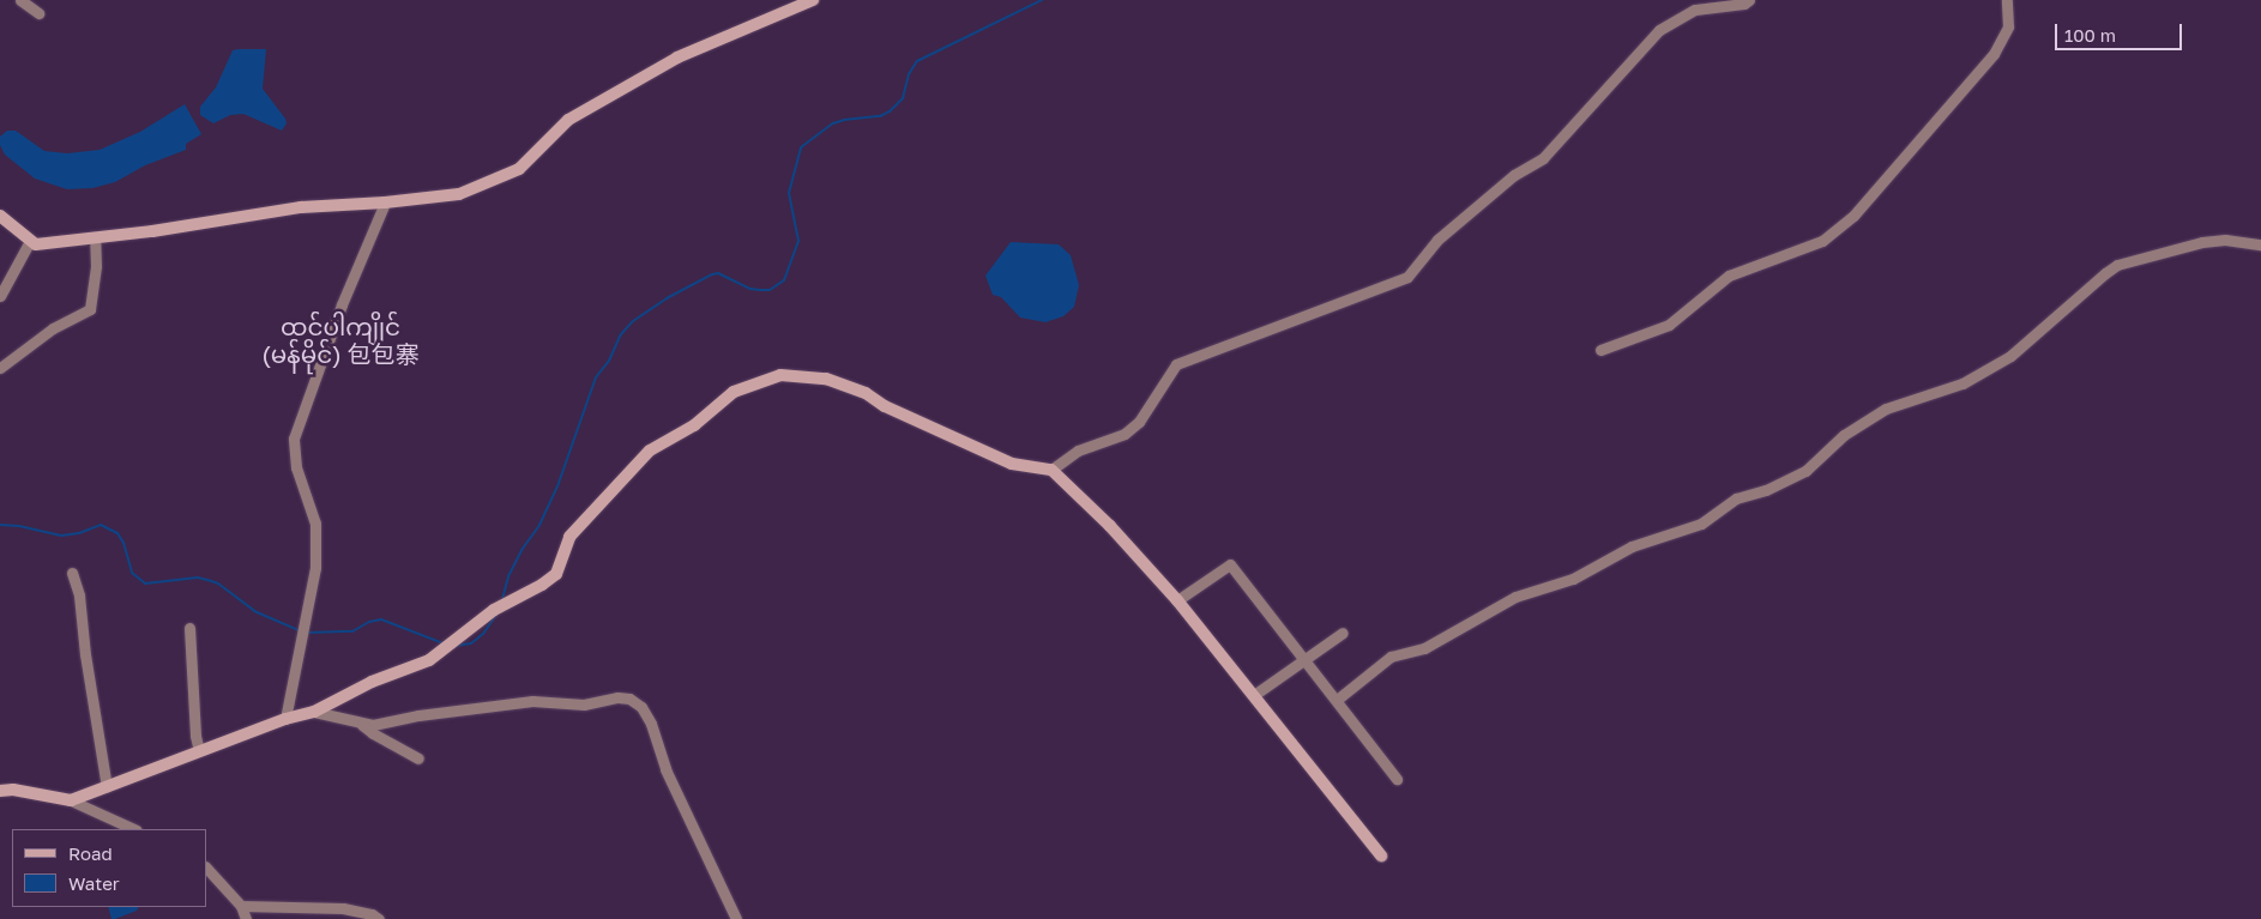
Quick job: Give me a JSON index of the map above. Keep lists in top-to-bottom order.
{
  "districts": ["ထင်ပါကျိုင် (မန်မိုင်) 包包寨"],
  "legend": ["Road", "Water"],
  "scale_bar": "100 m"
}
